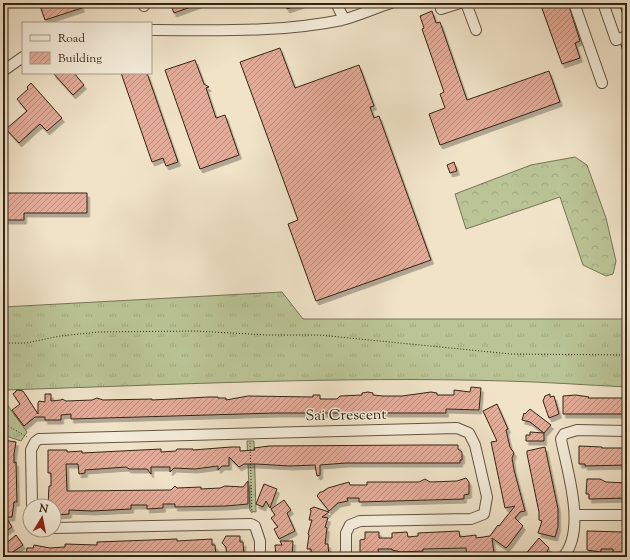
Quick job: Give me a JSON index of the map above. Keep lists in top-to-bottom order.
{
  "streets": {
    "street": ["Sai Crescent"]
  },
  "legend": ["Road", "Building"],
  "north": "top"
}
